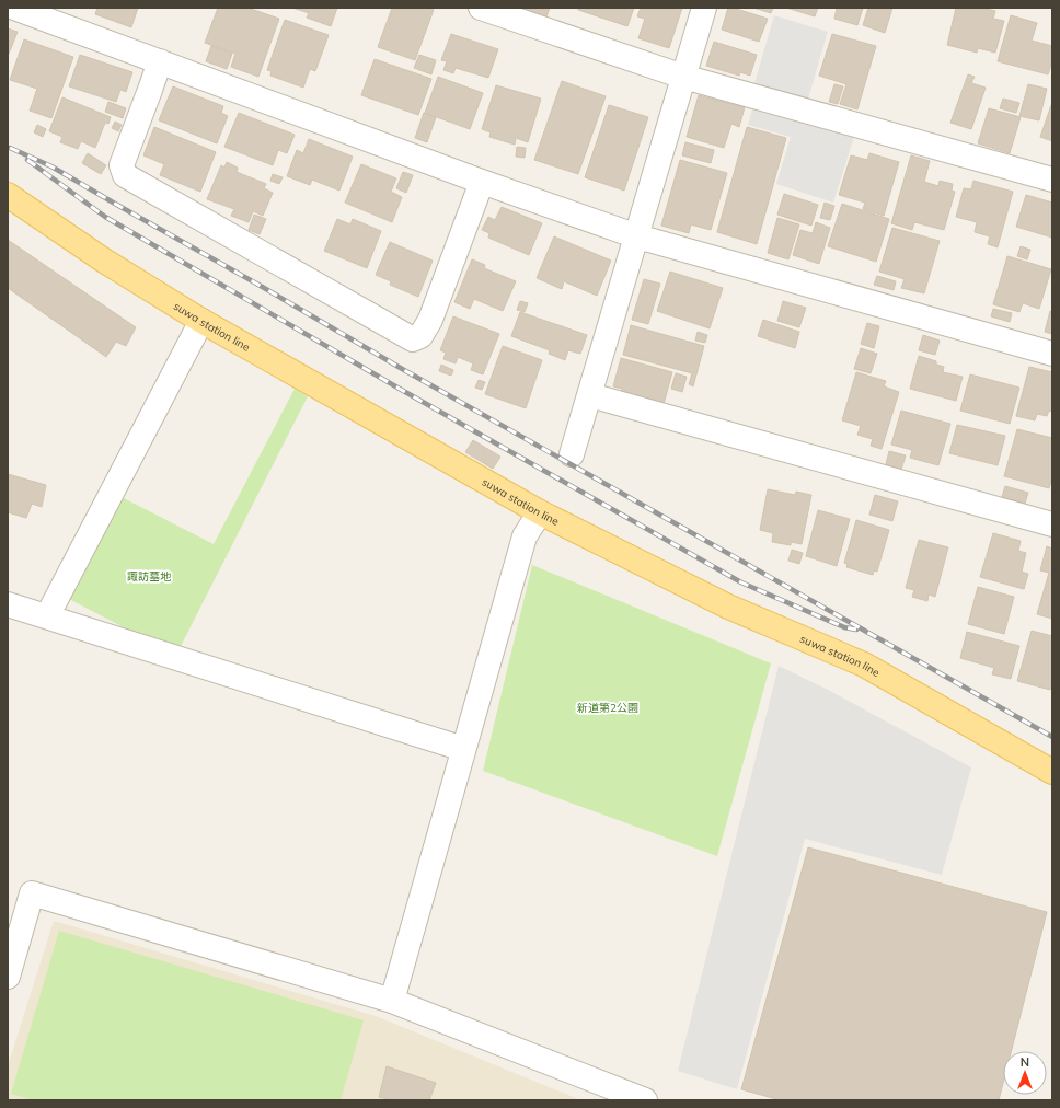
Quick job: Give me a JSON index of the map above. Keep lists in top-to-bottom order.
{
  "streets": {
    "main road": ["suwa station line"]
  },
  "parks": ["諏訪墓地", "新道第2公園"],
  "north": "top"
}
